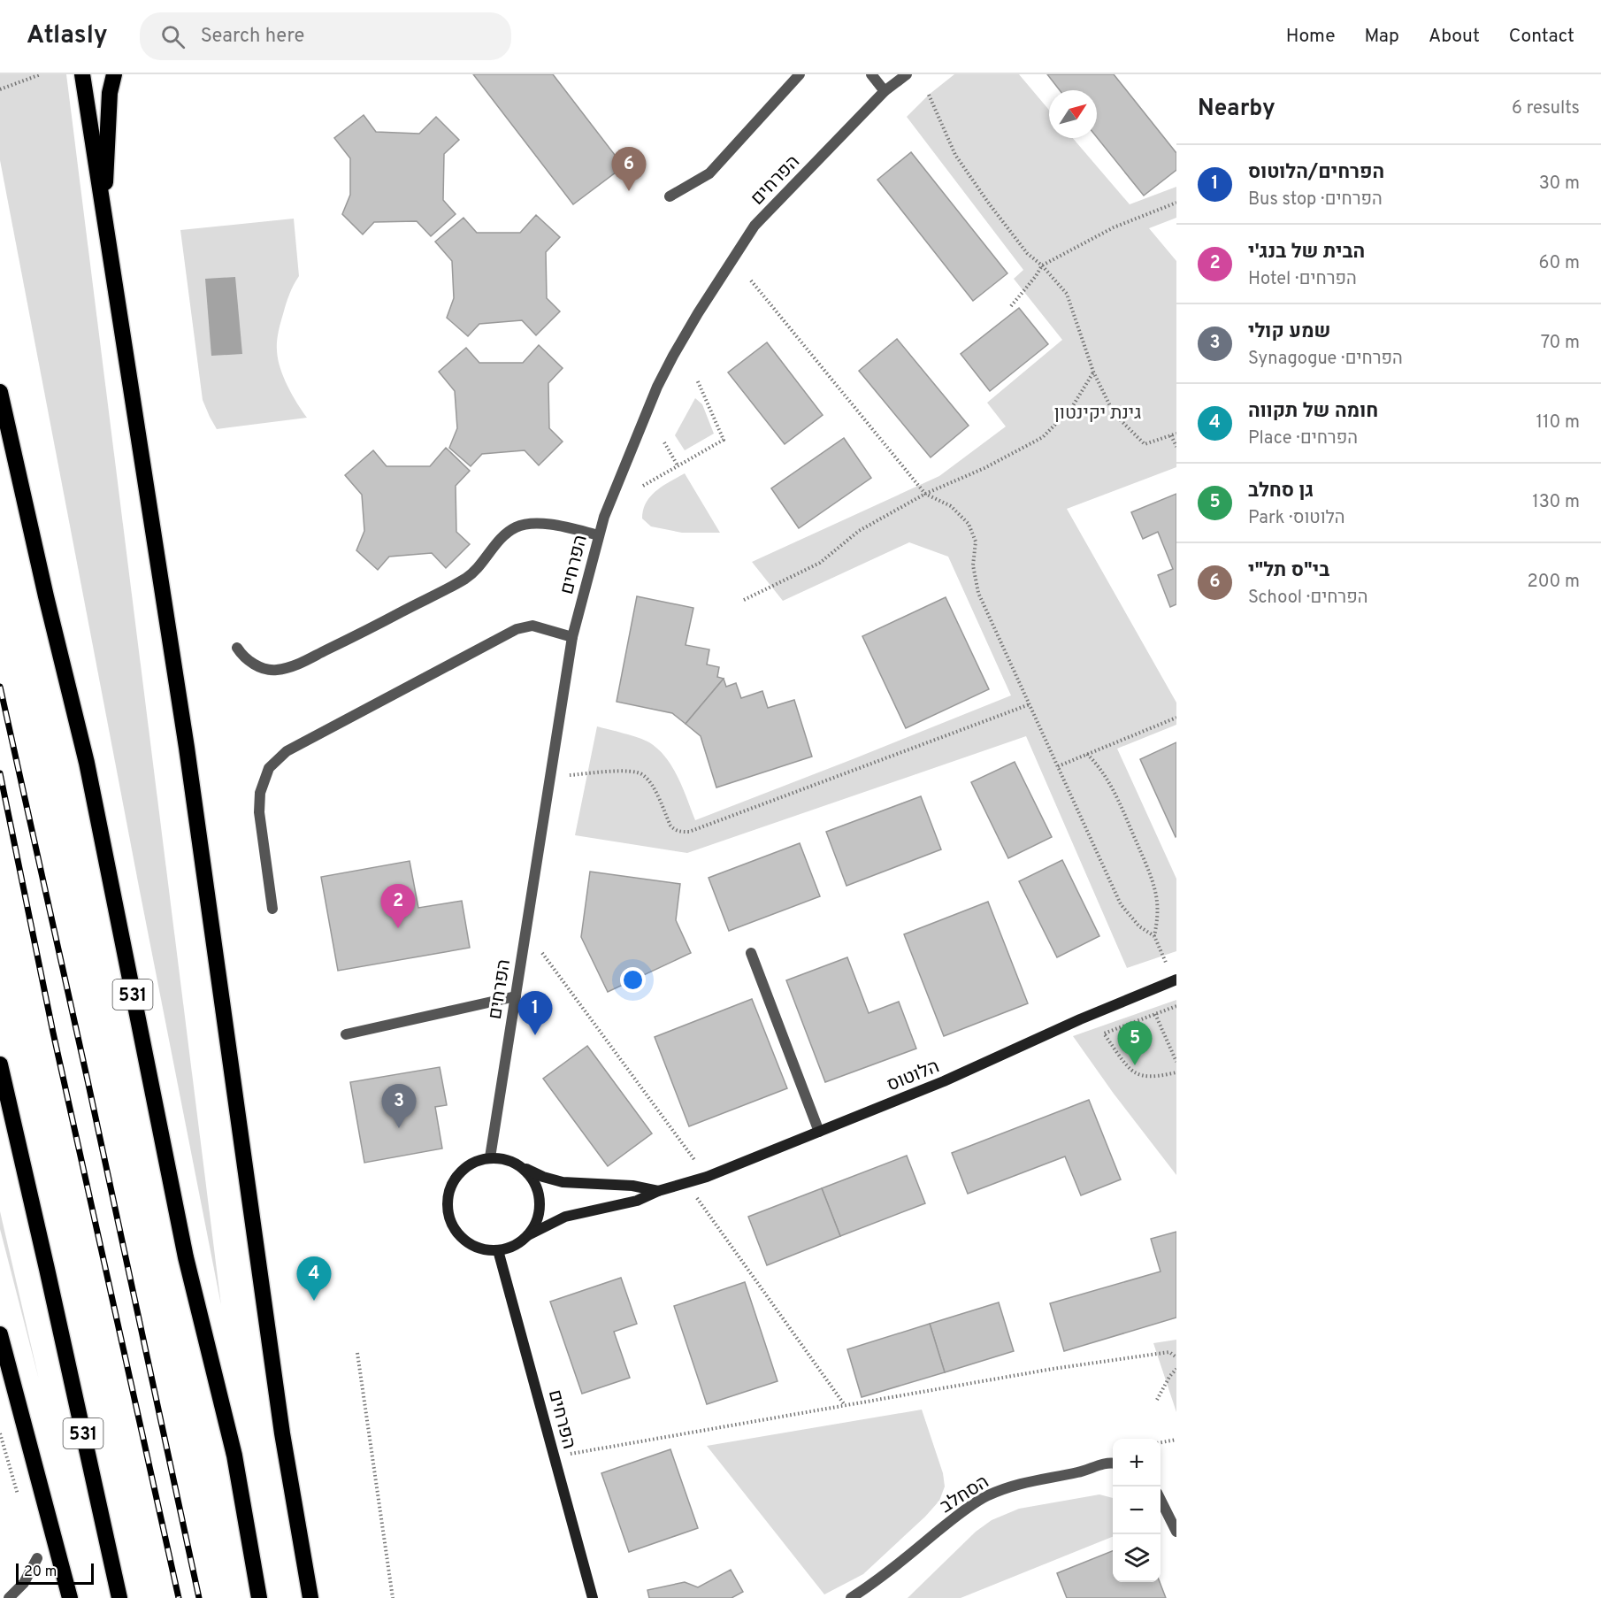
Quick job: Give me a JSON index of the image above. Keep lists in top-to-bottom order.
{
  "streets": {
    "highway": ["531"],
    "street": ["הפרחים", "הלוטוס", "הסחלב"]
  },
  "crossings": [
    ["הפרחים", "הלוטוס"]
  ],
  "parks": ["גינת יקינטון"],
  "scale_bar": "20 m",
  "north": "top right",
  "page": {
    "header": "Atlasly",
    "search": "Search here",
    "nav": [
      "Home",
      "Map",
      "About",
      "Contact"
    ],
    "heading": ["Nearby", "6 results"],
    "list": [
      {
        "mark": "1",
        "name": "הפרחים/הלוטוס",
        "note": "Bus stop · הפרחים",
        "value": "30 m"
      },
      {
        "mark": "2",
        "name": "הבית של בנג'י",
        "note": "Hotel · הפרחים",
        "value": "60 m"
      },
      {
        "mark": "3",
        "name": "שמע קולי",
        "note": "Synagogue · הפרחים",
        "value": "70 m"
      },
      {
        "mark": "4",
        "name": "חומה של תקווה",
        "note": "Place · הפרחים",
        "value": "110 m"
      },
      {
        "mark": "5",
        "name": "גן סחלב",
        "note": "Park · הלוטוס",
        "value": "130 m"
      },
      {
        "mark": "6",
        "name": "בי\"ס תל\"י",
        "note": "School · הפרחים",
        "value": "200 m"
      }
    ],
    "pins": [
      "6",
      "2",
      "1",
      "5",
      "3",
      "4"
    ],
    "map_buttons": ["+", "−"],
    "scale": "20 m"
  }
}
